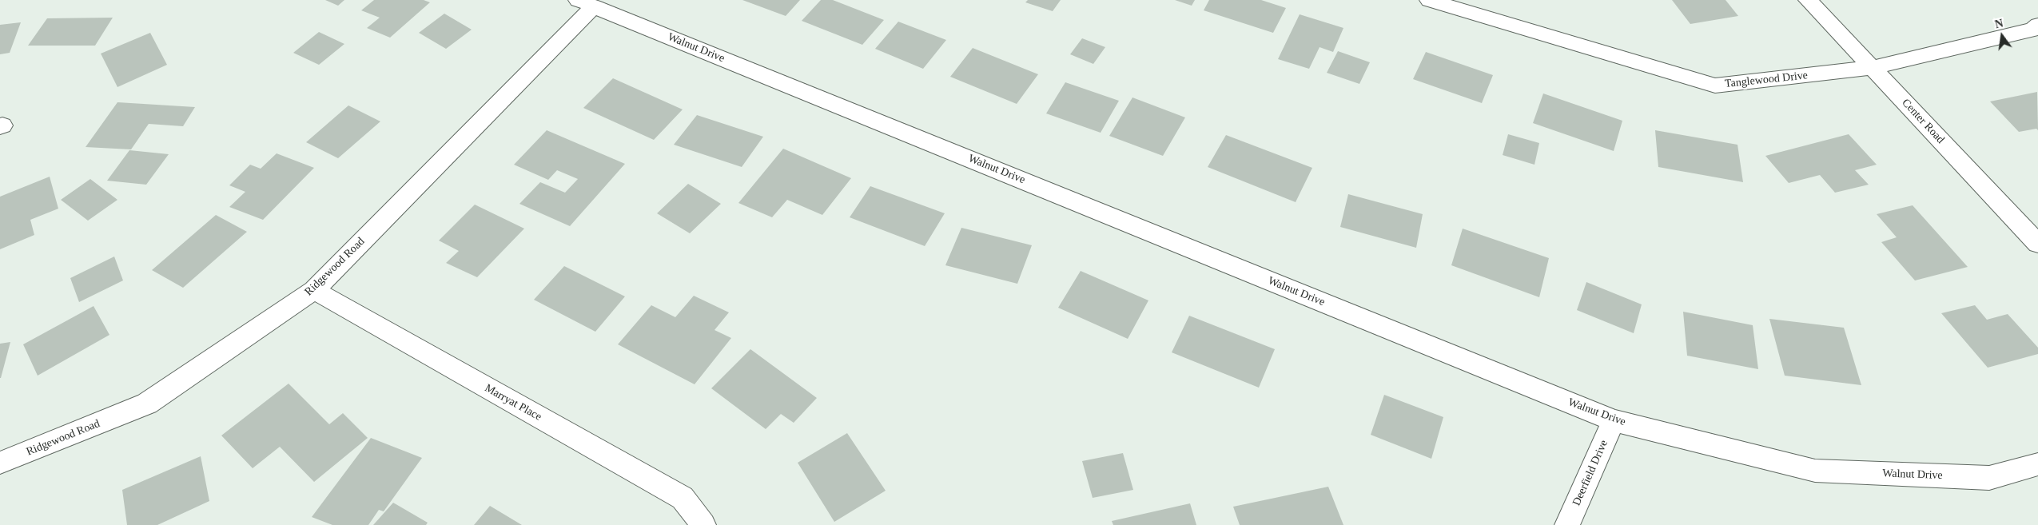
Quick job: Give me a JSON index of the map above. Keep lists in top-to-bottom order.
{
  "streets": {
    "street": [
      "Walnut Drive",
      "Tanglewood Drive",
      "Center Road",
      "Ridgewood Road",
      "Marryat Place",
      "Deerfield Drive"
    ]
  },
  "crossings": [
    ["Walnut Drive", "Ridgewood Road"],
    ["Walnut Drive", "Deerfield Drive"],
    ["Tanglewood Drive", "Center Road"],
    ["Ridgewood Road", "Marryat Place"]
  ],
  "north": "top"
}
